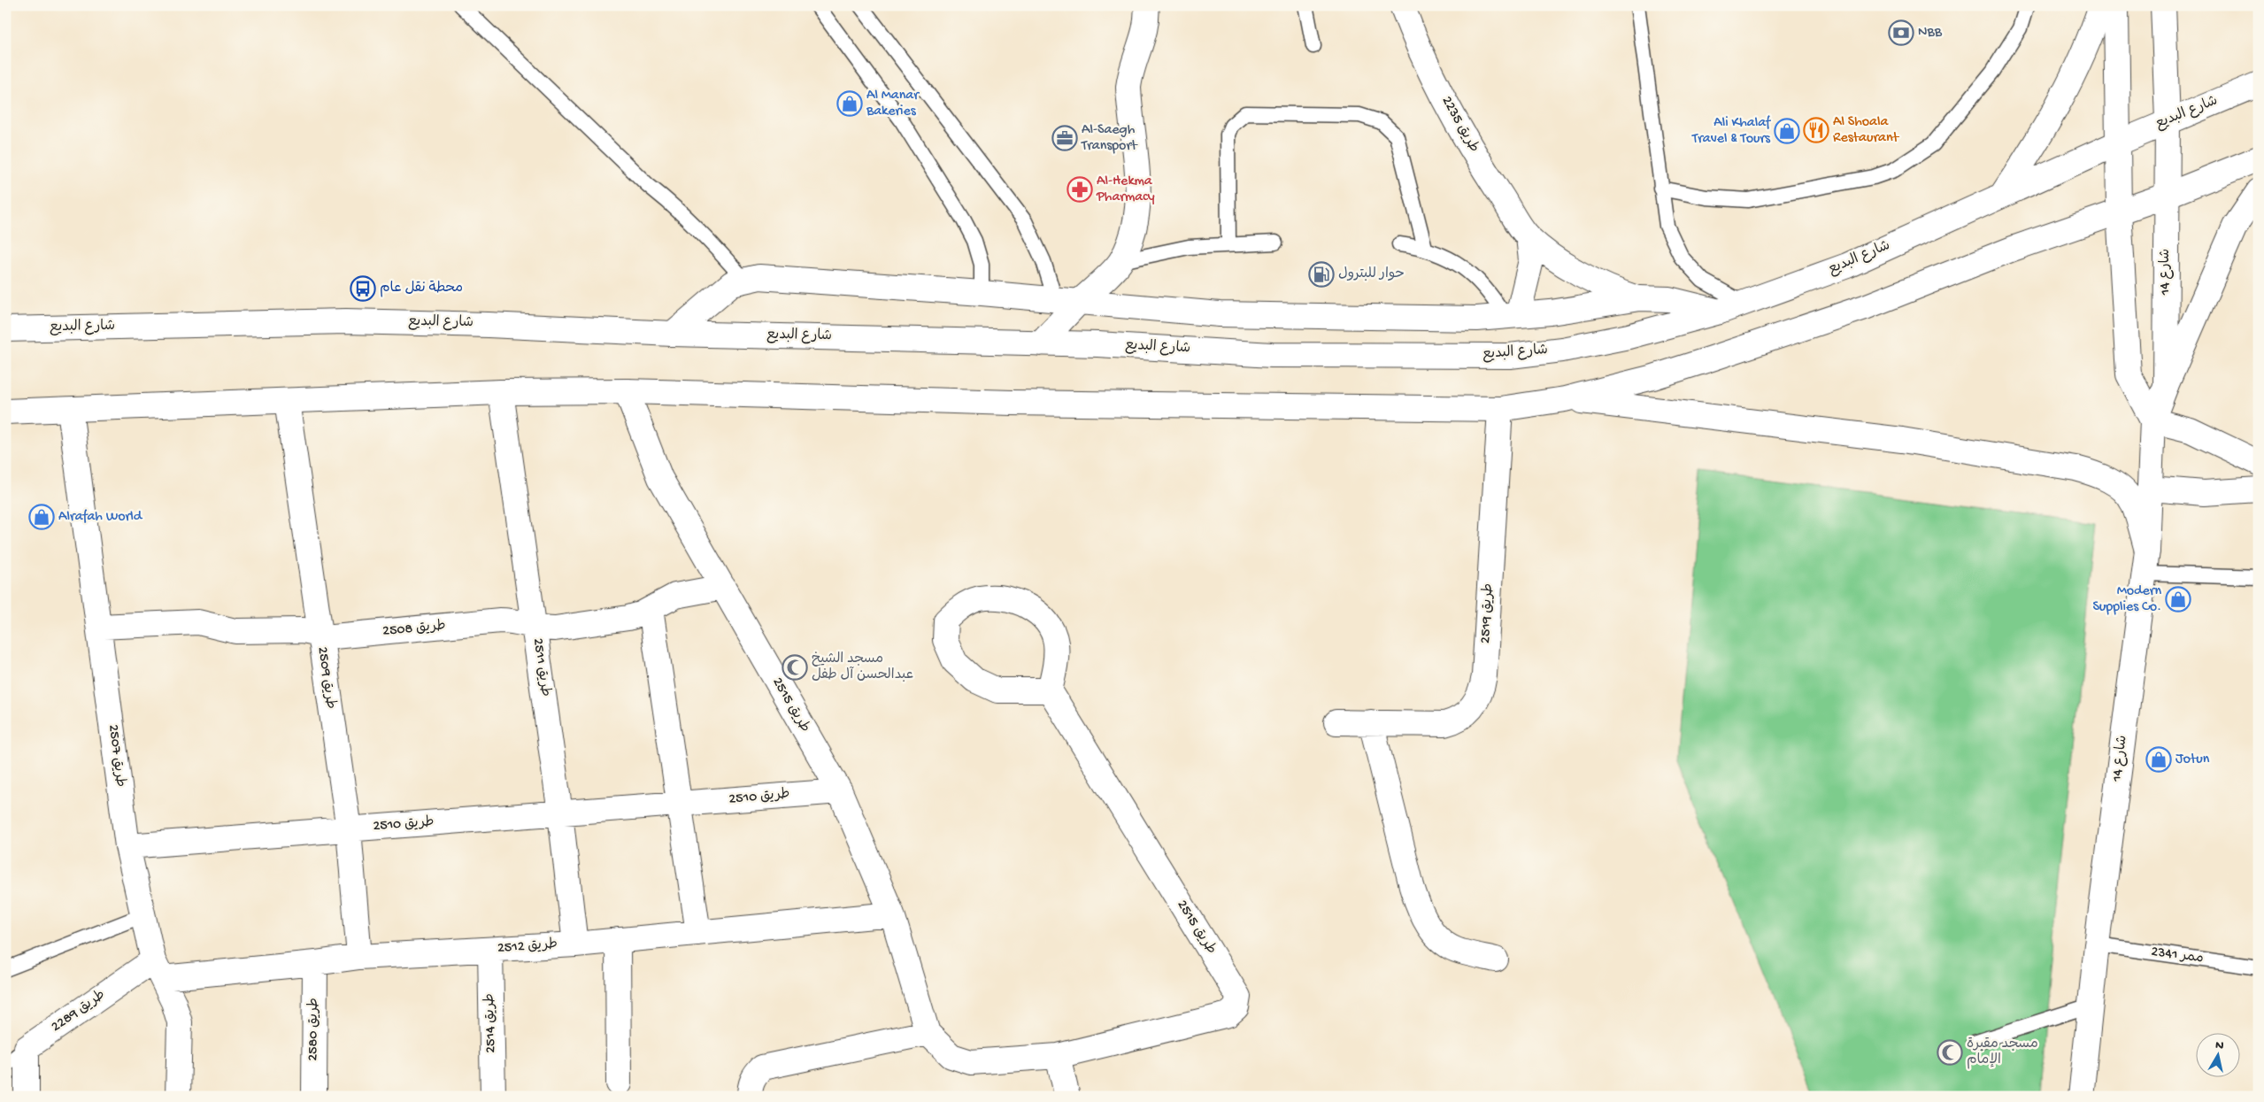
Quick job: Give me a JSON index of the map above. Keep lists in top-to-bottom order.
{
  "streets": {
    "street": [
      "شارع البديع",
      "طريق 2235",
      "شارع 14",
      "طريق 2519",
      "طريق 2508",
      "طريق 2511",
      "طريق 2509",
      "طريق 2515",
      "طريق 2507",
      "طريق 2510",
      "طريق 2512",
      "طريق 2289",
      "طريق 2514",
      "طريق 2580"
    ],
    "lane": ["ممر 2341"]
  },
  "crossings": [
    ["شارع البديع", "شارع 14"],
    ["شارع 14", "ممر 2341"],
    ["طريق 2508", "طريق 2511"],
    ["طريق 2508", "طريق 2509"],
    ["طريق 2508", "طريق 2515"],
    ["طريق 2508", "طريق 2507"],
    ["طريق 2511", "طريق 2510"],
    ["طريق 2511", "طريق 2512"],
    ["طريق 2509", "طريق 2510"],
    ["طريق 2509", "طريق 2512"],
    ["طريق 2515", "طريق 2510"],
    ["طريق 2515", "طريق 2512"],
    ["طريق 2507", "طريق 2510"],
    ["طريق 2507", "طريق 2512"],
    ["طريق 2507", "طريق 2289"],
    ["طريق 2512", "طريق 2289"],
    ["طريق 2512", "طريق 2514"],
    ["طريق 2512", "طريق 2580"]
  ],
  "places": {
    "bank": ["NBB"],
    "shop": [
      "Al Manar Bakeries",
      "Ali Khalaf Travel & Tours",
      "Alrafah World",
      "Modern Supplies Co.",
      "Jotun"
    ],
    "restaurant": ["Al Shoala Restaurant"],
    "office": ["Al-Saegh Transport"],
    "pharmacy": ["Al-Hekma Pharmacy"],
    "fuel station": ["حوار للبترول"],
    "bus stop": ["محطة نقل عام"],
    "mosque": ["مسجد الشيخ عبدالحسن آل طفل", "مسجد مقبرة الإمام"]
  },
  "north": "top"
}
